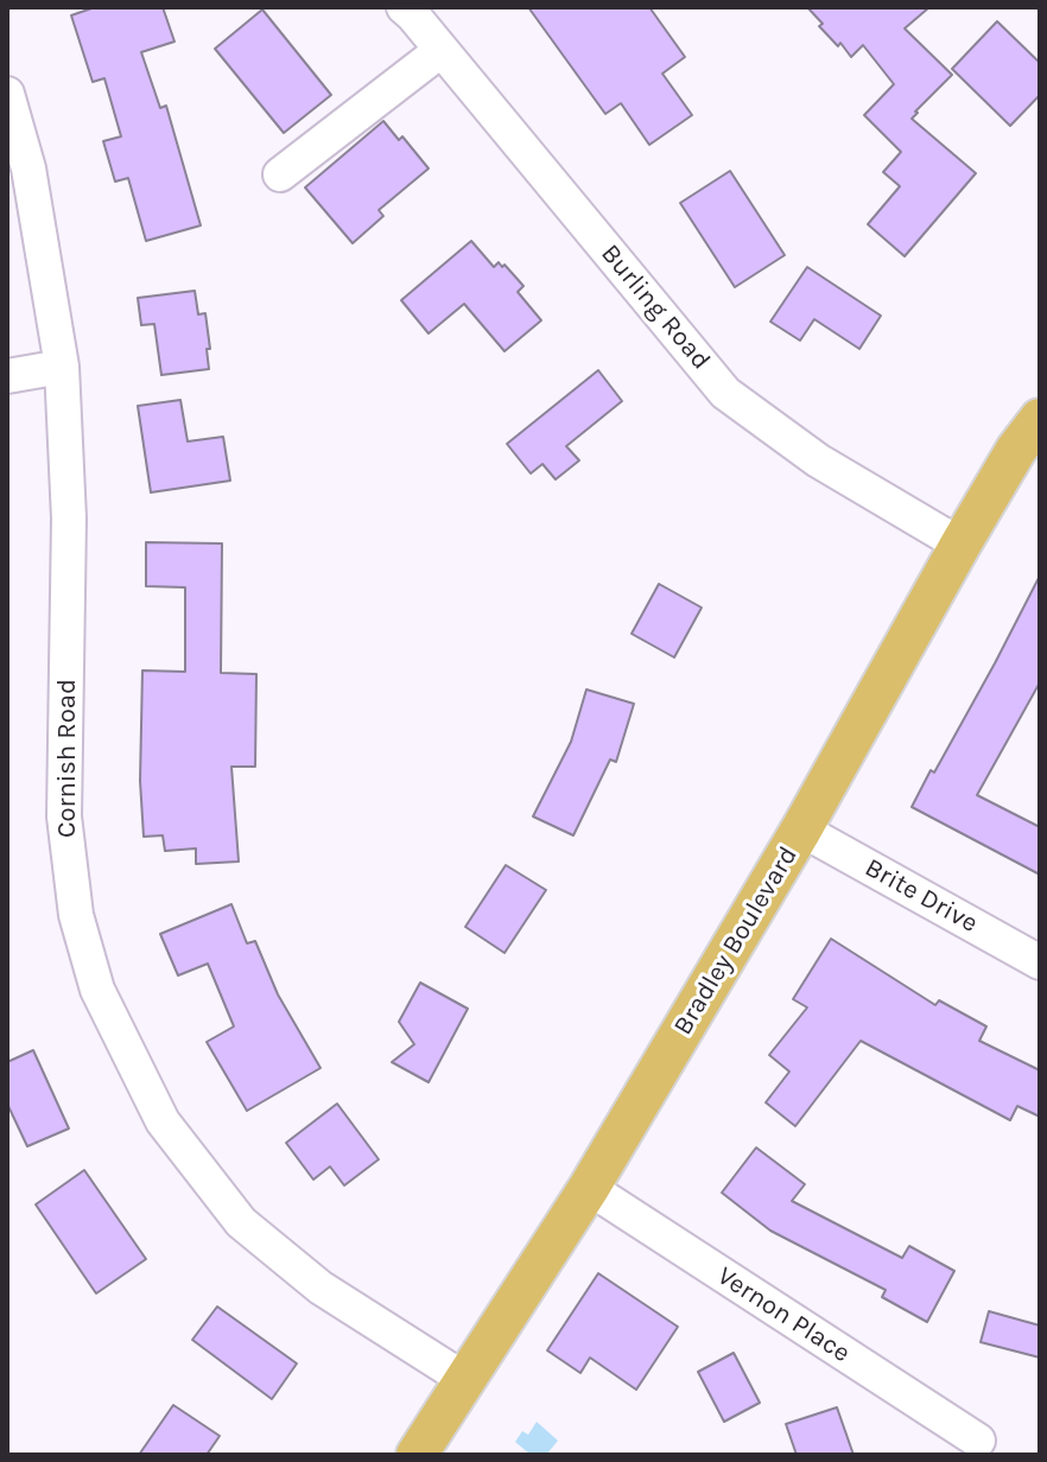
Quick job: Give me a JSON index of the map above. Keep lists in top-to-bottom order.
{
  "streets": {
    "main road": ["Bradley Boulevard"],
    "street": [
      "Burling Road",
      "Cornish Road",
      "Brite Drive",
      "Vernon Place"
    ]
  },
  "crossings": [
    ["Burling Road", "Bradley Boulevard"],
    ["Cornish Road", "Bradley Boulevard"],
    ["Brite Drive", "Bradley Boulevard"],
    ["Bradley Boulevard", "Vernon Place"]
  ]
}
